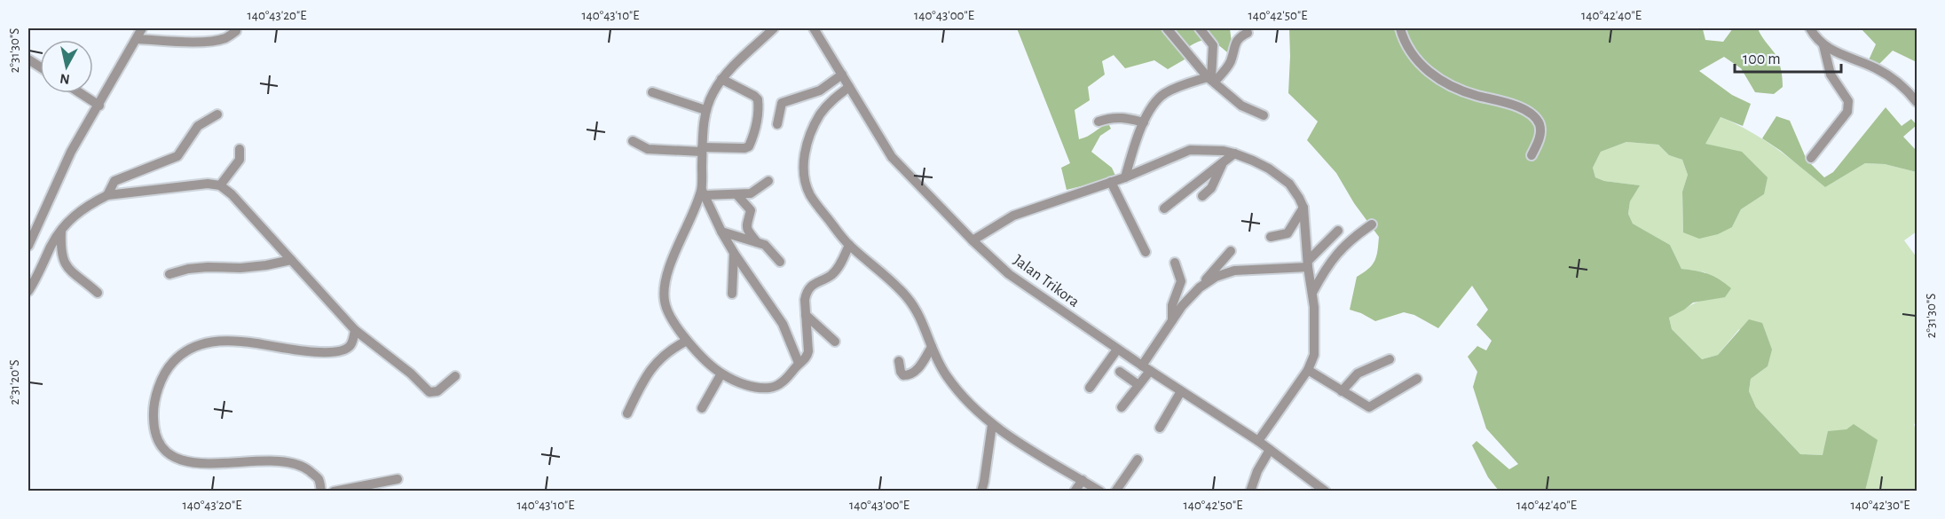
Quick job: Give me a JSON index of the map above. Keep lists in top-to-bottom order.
{
  "streets": {
    "street": ["Jalan Trikora"]
  },
  "scale_bar": "100 m",
  "north": "bottom",
  "coordinates": [
    "140°43'20\"E",
    "140°43'10\"E",
    "140°43'00\"E",
    "140°42'50\"E",
    "140°42'40\"E",
    "2°31'30\"S",
    "2°31'20\"S",
    "140°42'30\"E"
  ]
}
